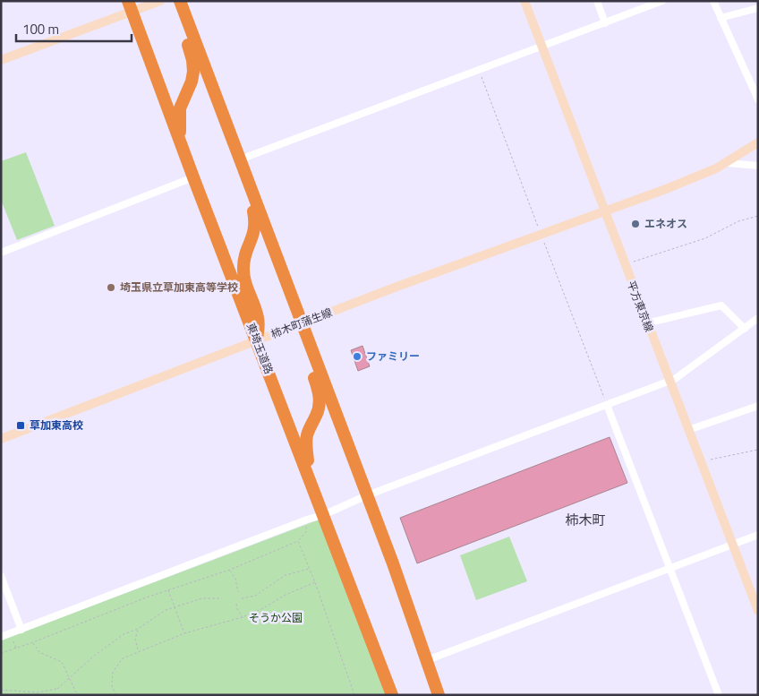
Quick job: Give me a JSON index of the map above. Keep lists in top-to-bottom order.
{
  "streets": {
    "highway": ["東埼玉道路"],
    "main road": ["平方東京線", "柿木町蒲生線"]
  },
  "crossings": [
    ["平方東京線", "柿木町蒲生線"],
    ["柿木町蒲生線", "東埼玉道路"]
  ],
  "districts": ["柿木町"],
  "parks": ["そうか公園"],
  "places": {
    "other": ["エネオス", "埼玉県立草加東高等学校", "ファミリー"],
    "transit": ["草加東高校"]
  },
  "scale_bar": "100 m"
}
